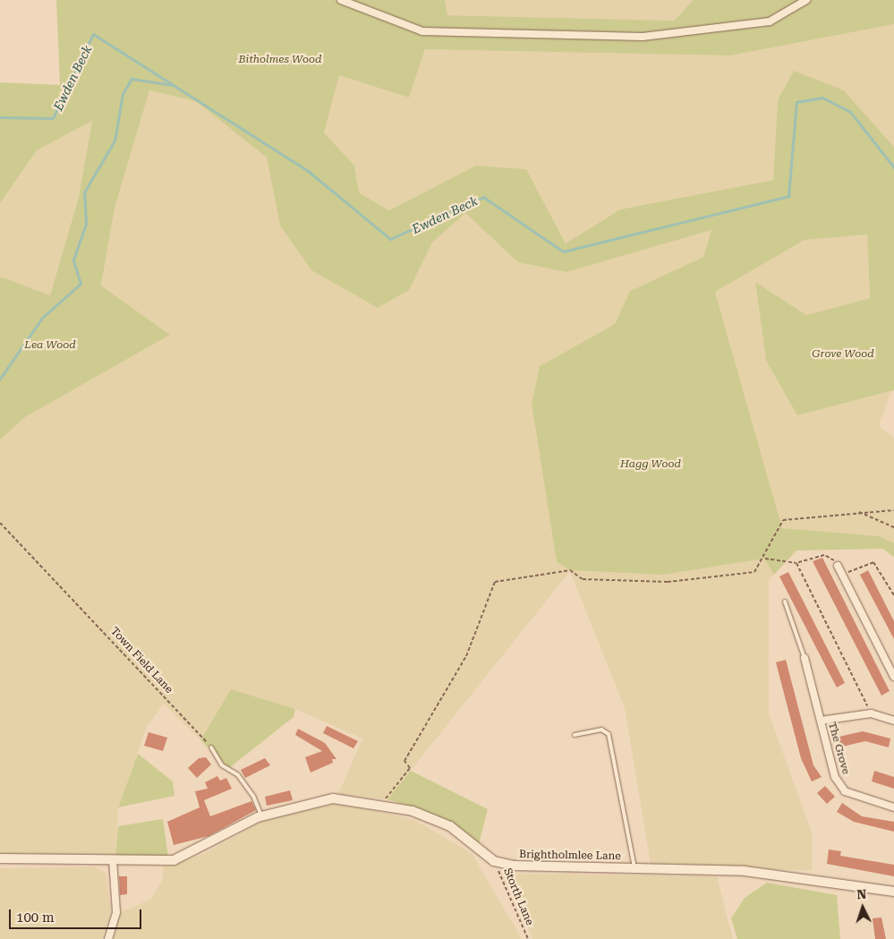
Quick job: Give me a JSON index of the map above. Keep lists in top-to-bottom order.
{
  "streets": {
    "street": ["The Grove", "Brightholmlee Lane"],
    "path": ["Town Field Lane", "Storth Lane"]
  },
  "crossings": [
    ["Brightholmlee Lane", "Storth Lane"]
  ],
  "water": ["Ewden Beck"],
  "parks": [
    "Bitholmes Wood",
    "Lea Wood",
    "Grove Wood",
    "Hagg Wood"
  ],
  "scale_bar": "100 m",
  "north": "top"
}
